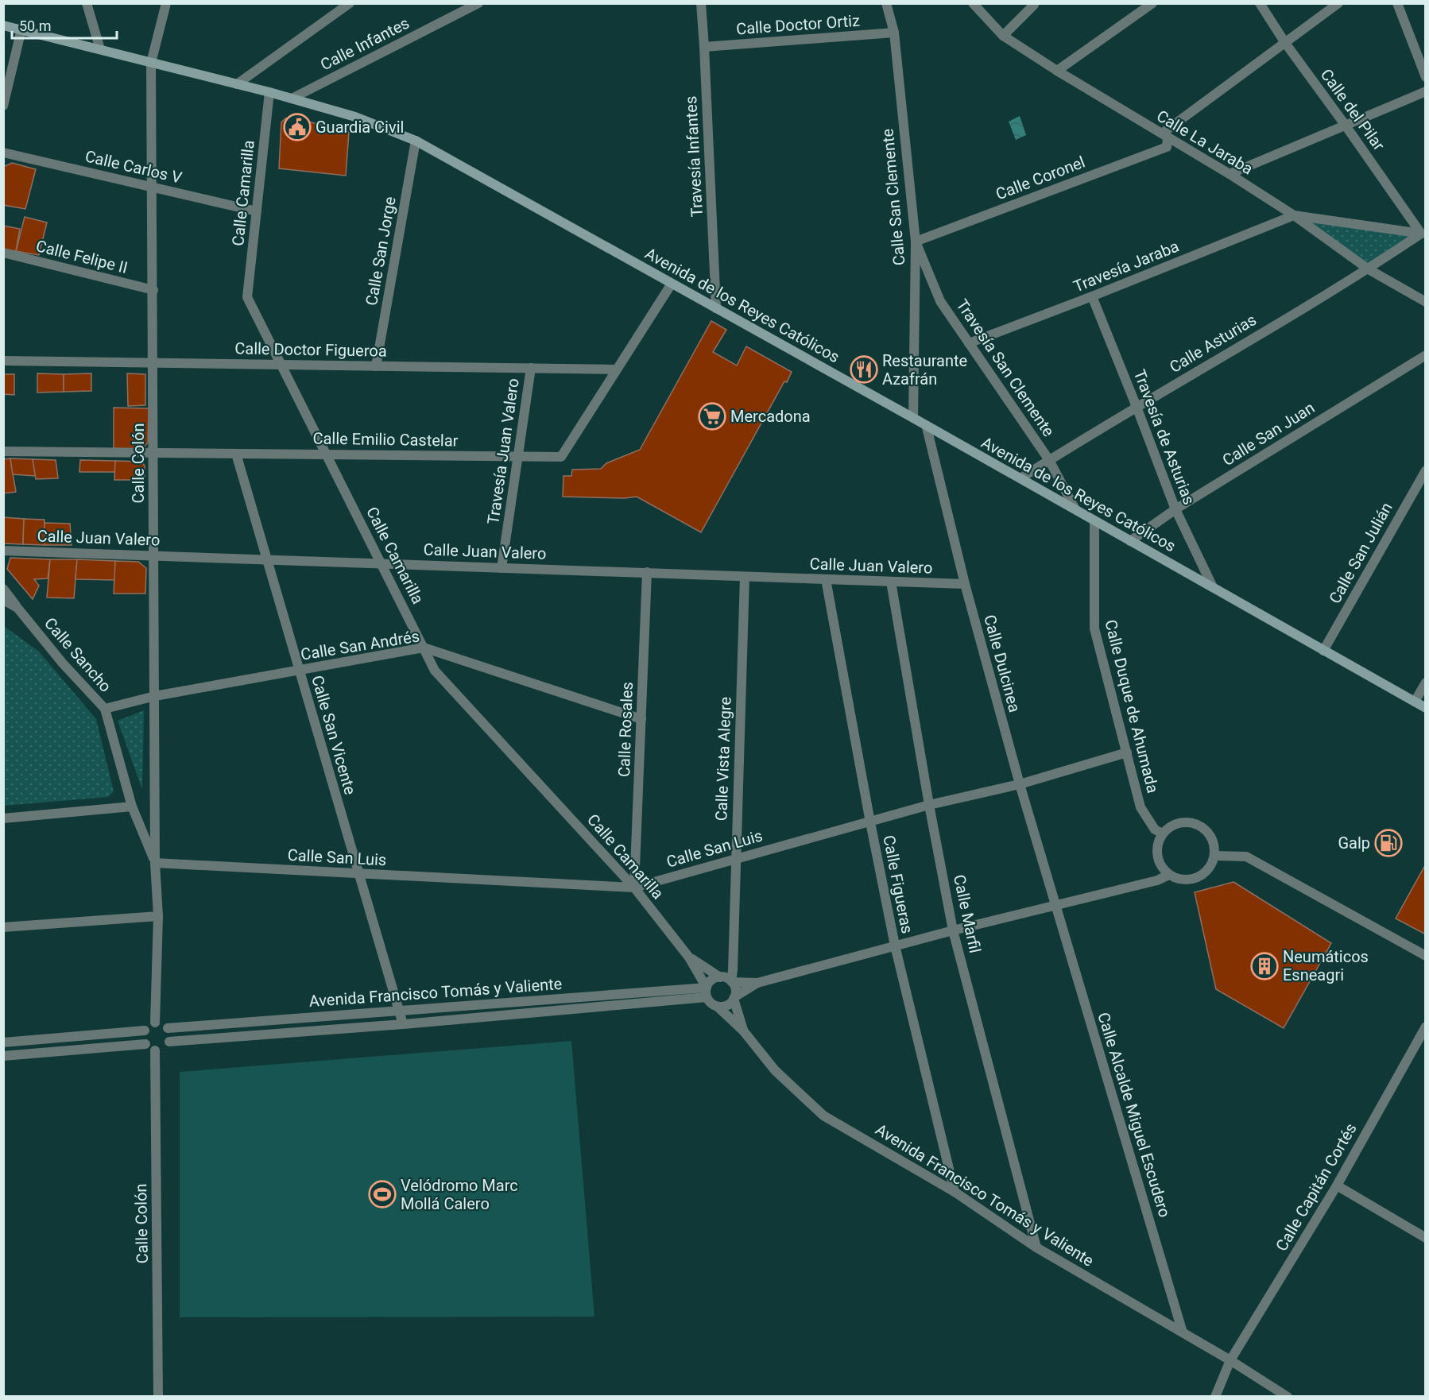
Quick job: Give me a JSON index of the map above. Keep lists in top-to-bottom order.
{
  "streets": {
    "street": [
      "Calle Doctor Ortiz",
      "Calle Infantes",
      "Calle del Pilar",
      "Calle La Jaraba",
      "Travesía Infantes",
      "Calle Carlos V",
      "Calle Coronel",
      "Calle Camarilla",
      "Calle San Clemente",
      "Calle San Jorge",
      "Calle Felipe II",
      "Travesía Jaraba",
      "Avenida de los Reyes Católicos",
      "Calle Asturias",
      "Calle Doctor Figueroa",
      "Travesía San Clemente",
      "Calle San Juan",
      "Travesía de Asturias",
      "Calle Emilio Castelar",
      "Travesía Juan Valero",
      "Calle Colón",
      "Calle Juan Valero",
      "Calle San Julián",
      "Calle San Andrés",
      "Calle Sancho",
      "Calle Dulcinea",
      "Calle Duque de Ahumada",
      "Calle Rosales",
      "Calle San Vicente",
      "Calle Vista Alegre",
      "Calle San Luis",
      "Calle Figueras",
      "Calle Marfil",
      "Avenida Francisco Tomás y Valiente",
      "Calle Alcalde Miguel Escudero",
      "Calle Capitán Cortés"
    ]
  },
  "crossings": [
    ["Calle Doctor Ortiz", "Travesía Infantes"],
    ["Calle Doctor Ortiz", "Calle San Clemente"],
    ["Calle Infantes", "Avenida de los Reyes Católicos"],
    ["Calle del Pilar", "Calle Coronel"],
    ["Calle del Pilar", "Calle Asturias"],
    ["Calle La Jaraba", "Calle Coronel"],
    ["Calle La Jaraba", "Travesía Jaraba"],
    ["Calle La Jaraba", "Calle Asturias"],
    ["Travesía Infantes", "Avenida de los Reyes Católicos"],
    ["Calle Carlos V", "Calle Camarilla"],
    ["Calle Carlos V", "Calle Colón"],
    ["Calle Coronel", "Calle San Clemente"],
    ["Calle Coronel", "Travesía San Clemente"],
    ["Calle Camarilla", "Avenida de los Reyes Católicos"],
    ["Calle Camarilla", "Calle Doctor Figueroa"],
    ["Calle Camarilla", "Calle Emilio Castelar"],
    ["Calle Camarilla", "Calle Juan Valero"],
    ["Calle Camarilla", "Calle San Andrés"],
    ["Calle Camarilla", "Calle Rosales"],
    ["Calle Camarilla", "Calle Vista Alegre"],
    ["Calle Camarilla", "Calle San Luis"],
    ["Calle Camarilla", "Avenida Francisco Tomás y Valiente"],
    ["Calle San Clemente", "Avenida de los Reyes Católicos"],
    ["Calle San Clemente", "Travesía San Clemente"],
    ["Calle San Jorge", "Avenida de los Reyes Católicos"],
    ["Calle San Jorge", "Calle Doctor Figueroa"],
    ["Calle Felipe II", "Calle Colón"],
    ["Travesía Jaraba", "Travesía San Clemente"],
    ["Travesía Jaraba", "Travesía de Asturias"],
    ["Avenida de los Reyes Católicos", "Calle Asturias"],
    ["Avenida de los Reyes Católicos", "Travesía San Clemente"],
    ["Avenida de los Reyes Católicos", "Calle San Juan"],
    ["Avenida de los Reyes Católicos", "Travesía de Asturias"],
    ["Avenida de los Reyes Católicos", "Calle Emilio Castelar"],
    ["Avenida de los Reyes Católicos", "Calle Colón"],
    ["Avenida de los Reyes Católicos", "Calle San Julián"],
    ["Avenida de los Reyes Católicos", "Calle Dulcinea"],
    ["Avenida de los Reyes Católicos", "Calle Duque de Ahumada"],
    ["Calle Asturias", "Travesía San Clemente"],
    ["Calle Asturias", "Travesía de Asturias"],
    ["Calle Doctor Figueroa", "Calle Emilio Castelar"],
    ["Calle Doctor Figueroa", "Travesía Juan Valero"],
    ["Calle Doctor Figueroa", "Calle Colón"],
    ["Calle San Juan", "Travesía de Asturias"],
    ["Calle Emilio Castelar", "Travesía Juan Valero"],
    ["Calle Emilio Castelar", "Calle Colón"],
    ["Calle Emilio Castelar", "Calle San Vicente"],
    ["Travesía Juan Valero", "Calle Juan Valero"],
    ["Calle Colón", "Calle Juan Valero"],
    ["Calle Colón", "Calle San Andrés"],
    ["Calle Colón", "Calle Sancho"],
    ["Calle Colón", "Calle San Luis"],
    ["Calle Colón", "Avenida Francisco Tomás y Valiente"],
    ["Calle Juan Valero", "Calle Dulcinea"],
    ["Calle Juan Valero", "Calle Rosales"],
    ["Calle Juan Valero", "Calle San Vicente"],
    ["Calle Juan Valero", "Calle Vista Alegre"],
    ["Calle Juan Valero", "Calle Figueras"],
    ["Calle Juan Valero", "Calle Marfil"],
    ["Calle San Andrés", "Calle Sancho"],
    ["Calle San Andrés", "Calle Rosales"],
    ["Calle San Andrés", "Calle San Vicente"],
    ["Calle Dulcinea", "Calle San Luis"],
    ["Calle Dulcinea", "Calle Alcalde Miguel Escudero"],
    ["Calle Duque de Ahumada", "Calle San Luis"],
    ["Calle Rosales", "Calle San Luis"],
    ["Calle San Vicente", "Calle San Luis"],
    ["Calle San Vicente", "Avenida Francisco Tomás y Valiente"],
    ["Calle Vista Alegre", "Calle San Luis"],
    ["Calle Vista Alegre", "Avenida Francisco Tomás y Valiente"],
    ["Calle San Luis", "Calle Figueras"],
    ["Calle San Luis", "Calle Marfil"],
    ["Calle Figueras", "Avenida Francisco Tomás y Valiente"],
    ["Calle Marfil", "Avenida Francisco Tomás y Valiente"],
    ["Avenida Francisco Tomás y Valiente", "Calle Alcalde Miguel Escudero"],
    ["Avenida Francisco Tomás y Valiente", "Calle Capitán Cortés"]
  ],
  "places": {
    "public building": ["Guardia Civil"],
    "restaurant": ["Restaurante Azafrán"],
    "supermarket": ["Mercadona"],
    "fuel station": ["Galp"],
    "building": ["Neumáticos Esneagri"],
    "sports": ["Velódromo Marc Mollá Calero"]
  },
  "scale_bar": "50 m"
}
